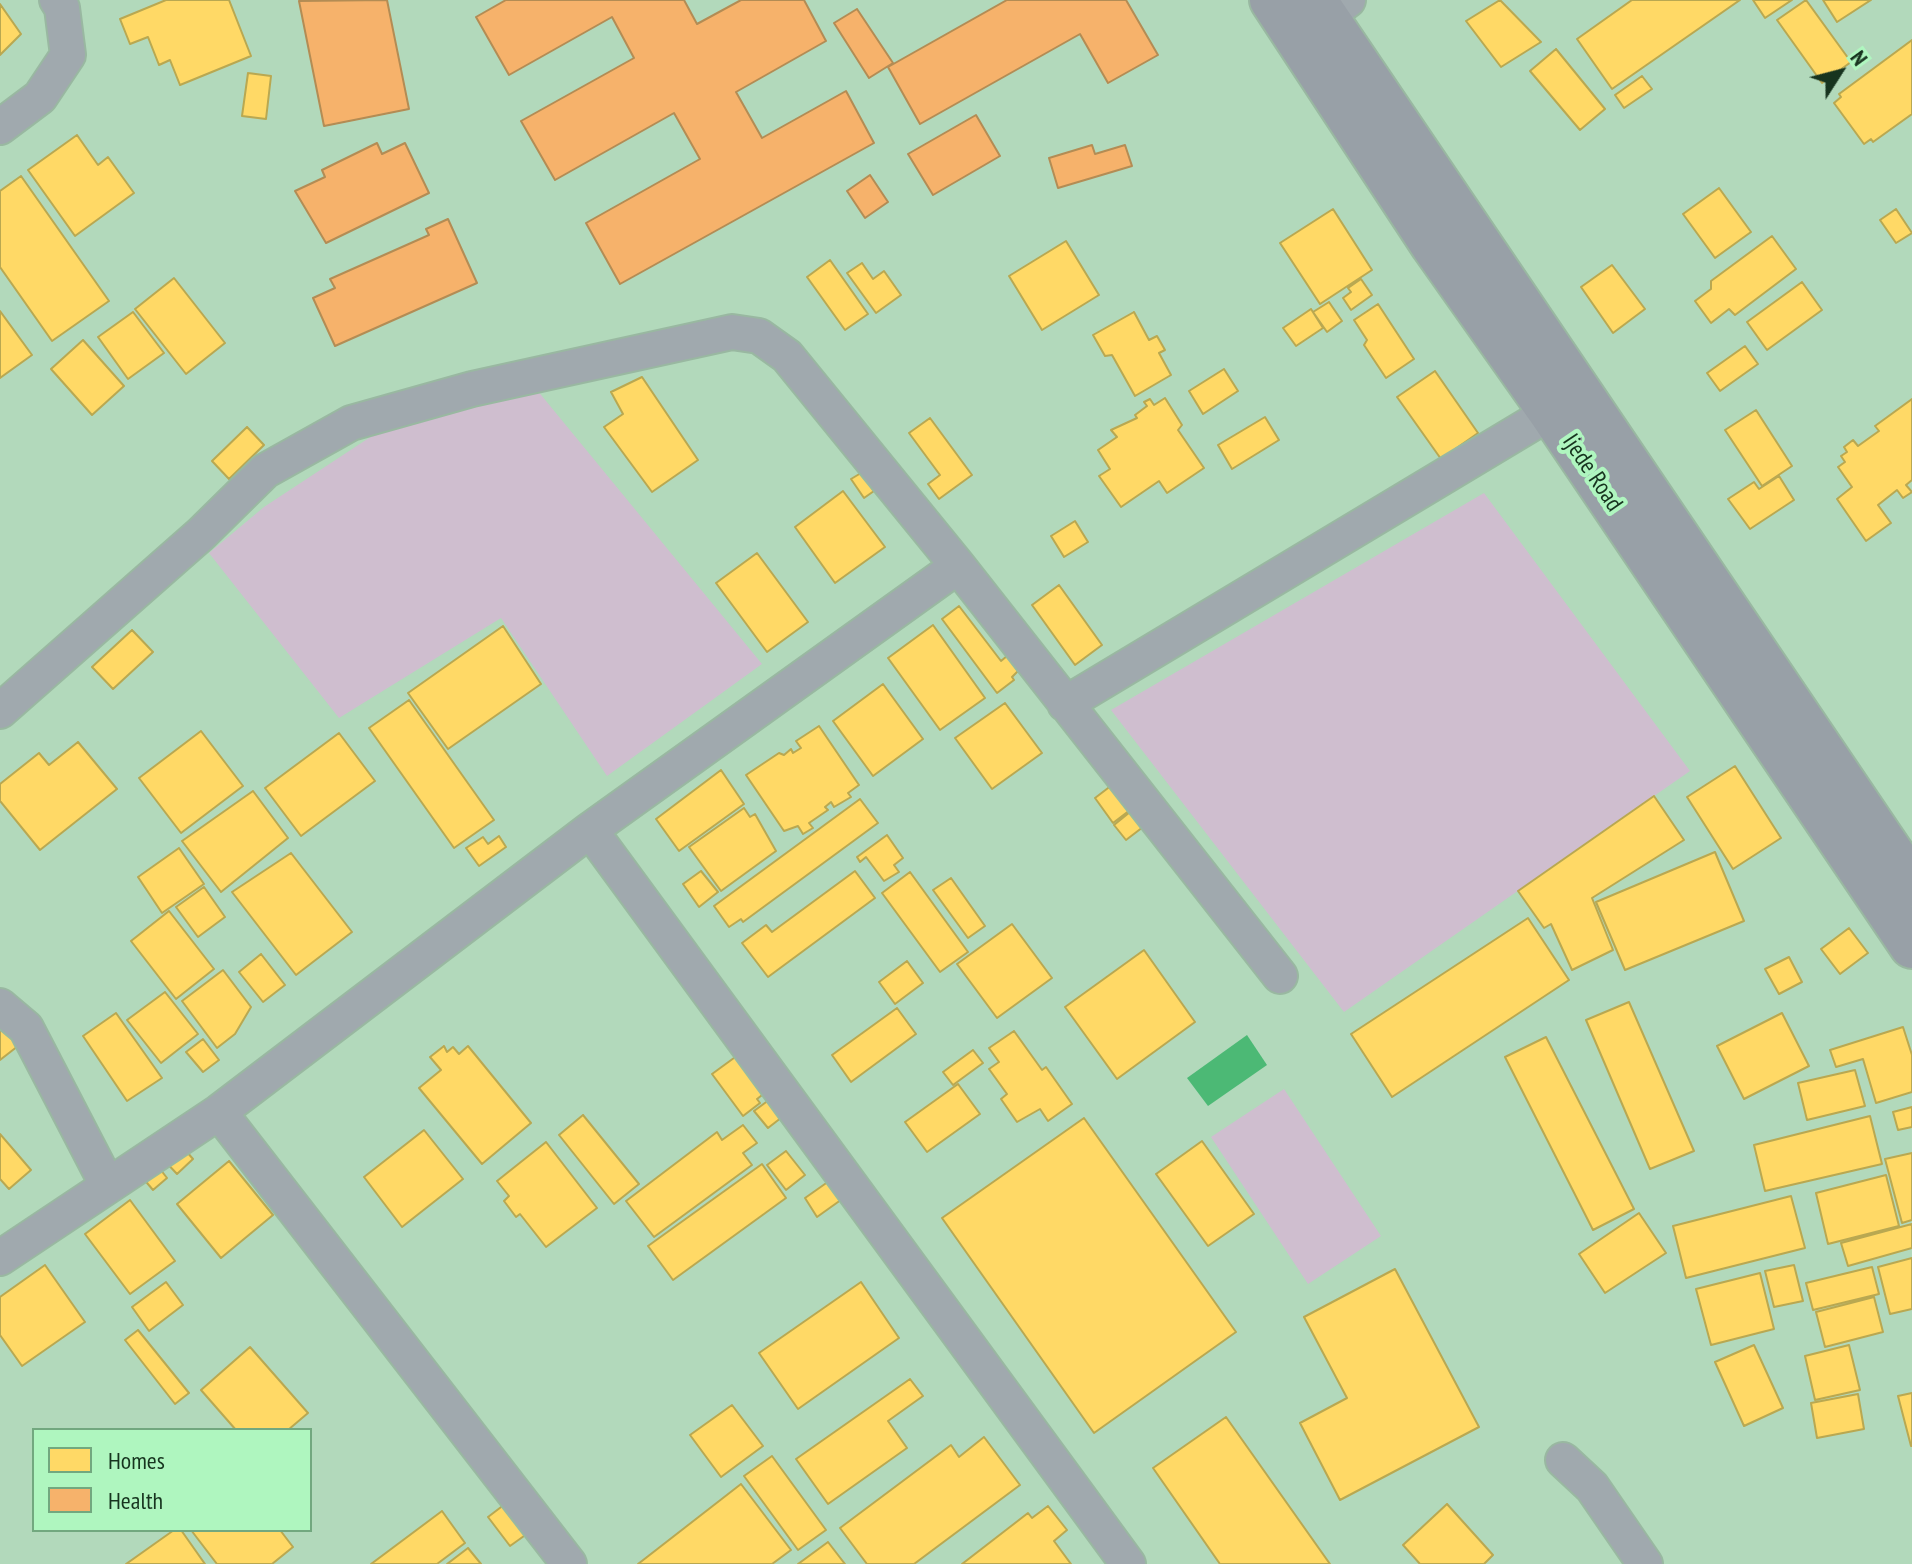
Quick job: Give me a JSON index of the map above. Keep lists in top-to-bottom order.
{
  "streets": {
    "main road": ["Ijede Road"]
  },
  "legend": ["Homes", "Health"],
  "north": "top right"
}
